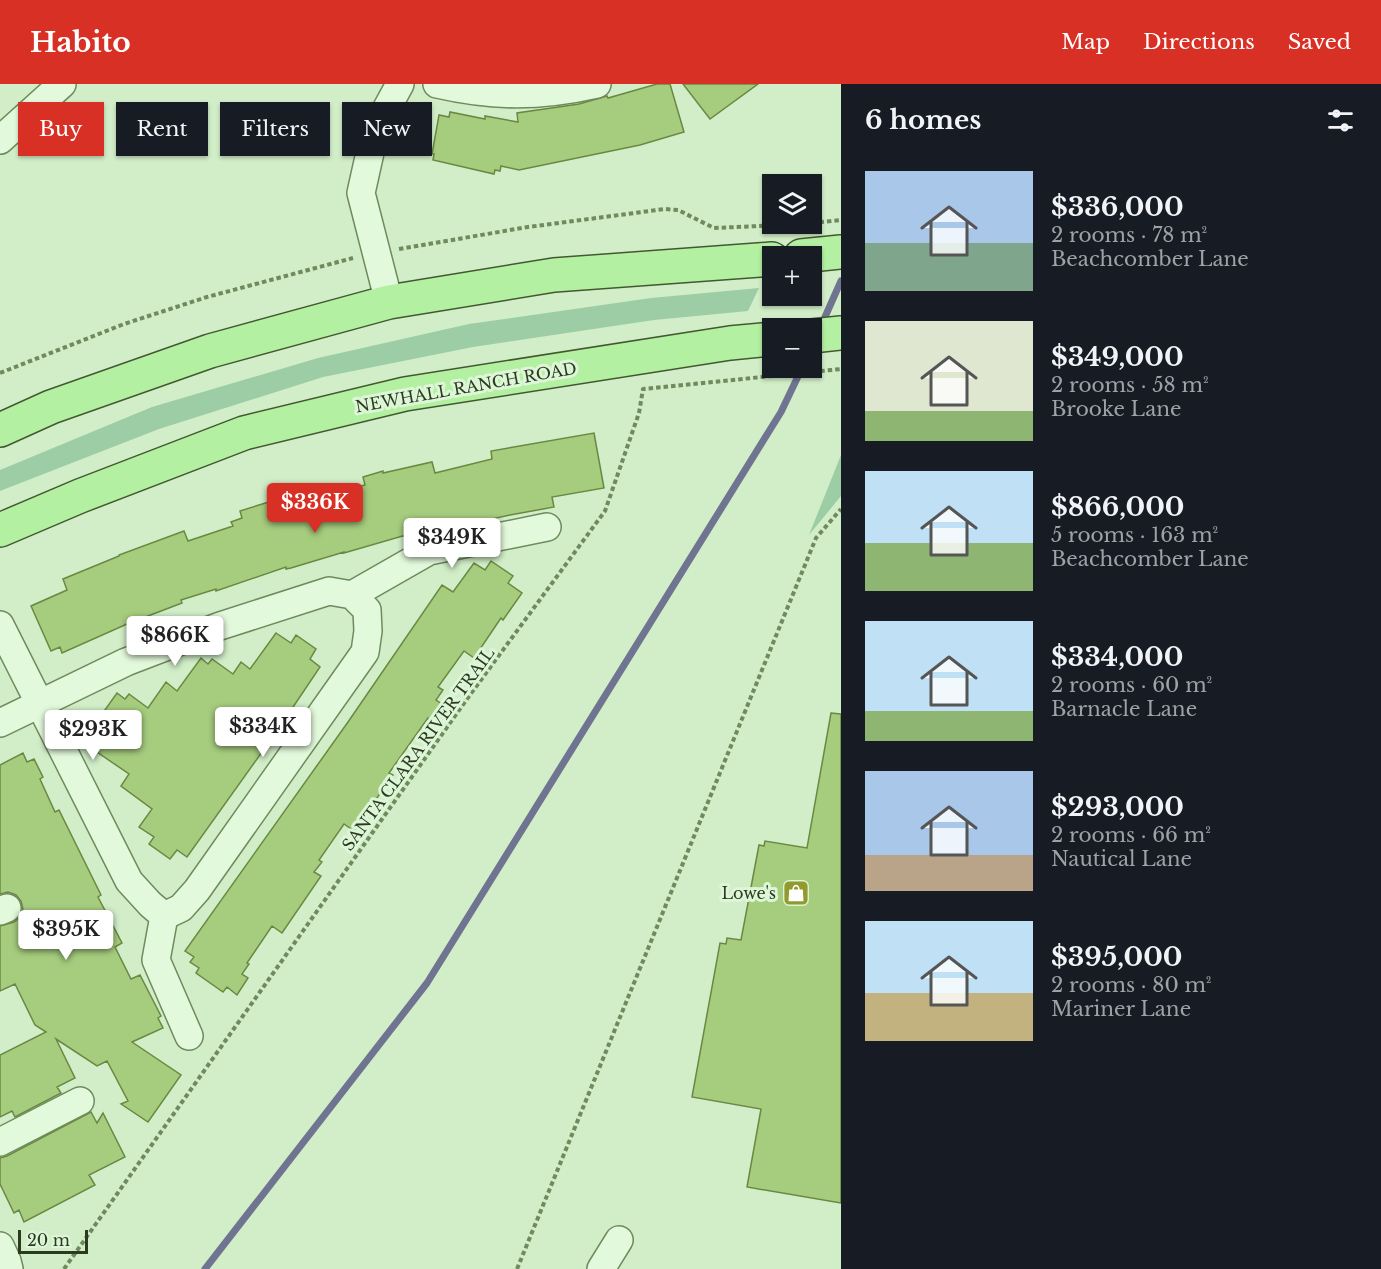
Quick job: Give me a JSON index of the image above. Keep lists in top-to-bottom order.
{
  "streets": {
    "main road": ["NEWHALL RANCH ROAD"],
    "path": ["SANTA CLARA RIVER TRAIL"]
  },
  "places": {
    "shop": ["Lowe's"]
  },
  "scale_bar": "20 m",
  "page": {
    "header": "Habito",
    "nav": ["Map", "Directions", "Saved"],
    "heading": "6 homes",
    "chip": [
      "Buy",
      "Rent",
      "Filters",
      "New"
    ],
    "list": [
      {
        "name": "$336,000",
        "note": "2 rooms · 78 m² · Beachcomber Lane"
      },
      {
        "name": "$349,000",
        "note": "2 rooms · 58 m² · Brooke Lane"
      },
      {
        "name": "$866,000",
        "note": "5 rooms · 163 m² · Beachcomber Lane"
      },
      {
        "name": "$334,000",
        "note": "2 rooms · 60 m² · Barnacle Lane"
      },
      {
        "name": "$293,000",
        "note": "2 rooms · 66 m² · Nautical Lane"
      },
      {
        "name": "$395,000",
        "note": "2 rooms · 80 m² · Mariner Lane"
      }
    ],
    "map_buttons": ["+", "−"],
    "price": [
      "$336K",
      "$349K",
      "$866K",
      "$334K",
      "$293K",
      "$395K"
    ],
    "scale": "20 m"
  }
}
